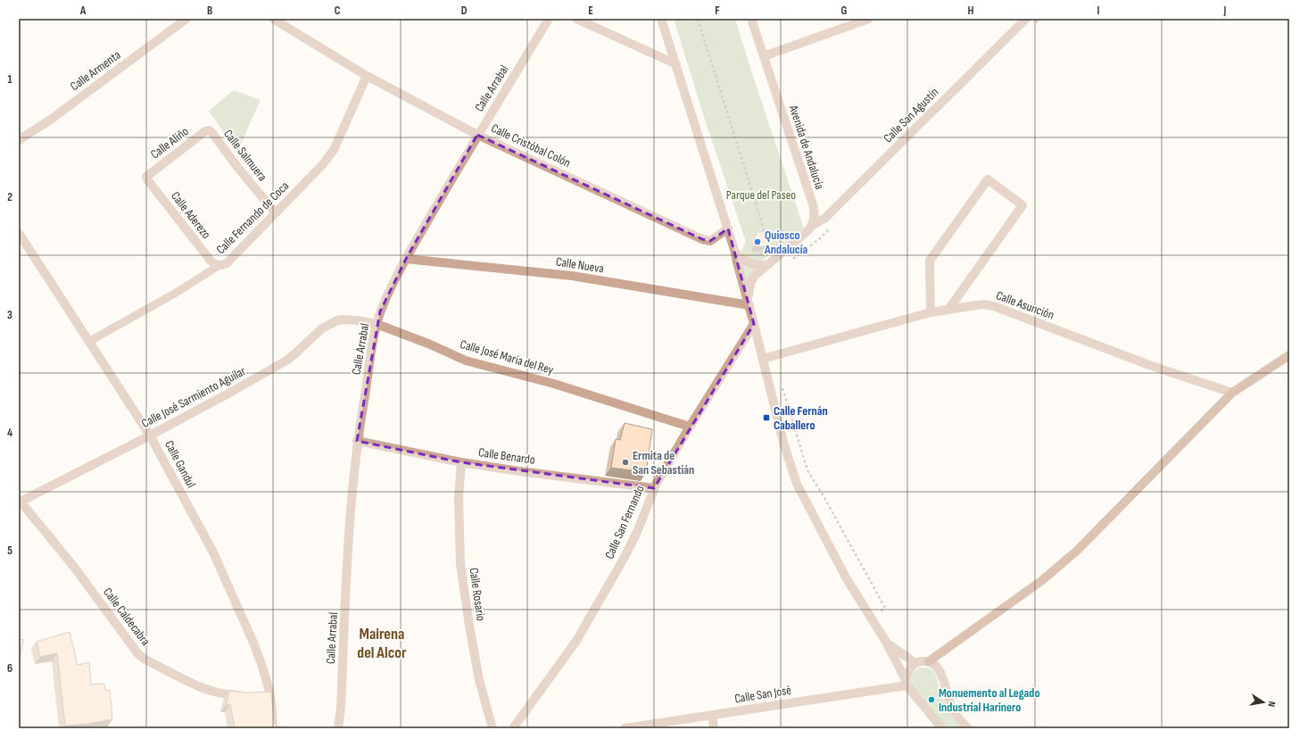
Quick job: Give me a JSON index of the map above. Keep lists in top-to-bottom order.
{
  "streets": {
    "street": [
      "Calle Armenta",
      "Calle Arrabal",
      "Calle San Agustín",
      "Calle Aliño",
      "Calle Cristóbal Colón",
      "Avenida de Andalucía",
      "Calle Salmuera",
      "Calle Aderezo",
      "Calle Fernando de Coca",
      "Calle Nueva",
      "Calle Asunción",
      "Calle José María del Rey",
      "Calle José Sarmiento Aguilar",
      "Calle Benardo",
      "Calle Gandul",
      "Calle San Fernando",
      "Calle Rosario",
      "Calle Caldecabra",
      "Calle San José"
    ]
  },
  "crossings": [
    ["Calle Arrabal", "Calle Cristóbal Colón"],
    ["Calle Arrabal", "Calle Nueva"],
    ["Calle Arrabal", "Calle José María del Rey"],
    ["Calle Arrabal", "Calle José Sarmiento Aguilar"],
    ["Calle Arrabal", "Calle Benardo"],
    ["Calle San Agustín", "Avenida de Andalucía"],
    ["Calle Aliño", "Calle Salmuera"],
    ["Calle Aliño", "Calle Aderezo"],
    ["Calle Cristóbal Colón", "Calle Fernando de Coca"],
    ["Calle Salmuera", "Calle Fernando de Coca"],
    ["Calle Aderezo", "Calle Fernando de Coca"],
    ["Calle Fernando de Coca", "Calle Gandul"],
    ["Calle José María del Rey", "Calle José Sarmiento Aguilar"],
    ["Calle José María del Rey", "Calle San Fernando"],
    ["Calle José Sarmiento Aguilar", "Calle Gandul"],
    ["Calle José Sarmiento Aguilar", "Calle Caldecabra"],
    ["Calle Benardo", "Calle San Fernando"],
    ["Calle Benardo", "Calle Rosario"]
  ],
  "districts": ["Mairena del Alcor"],
  "parks": ["Parque del Paseo"],
  "places": {
    "other": ["Quiosco Andalucía", "Ermita de San Sebastián", "Monuemento al Legado Industrial Harinero"],
    "transit": ["Calle Fernán Caballero"]
  },
  "north": "right",
  "grid": {
    "columns": [
      "A",
      "B",
      "C",
      "D",
      "E",
      "F",
      "G",
      "H",
      "I",
      "J"
    ],
    "rows": [
      "1",
      "2",
      "3",
      "4",
      "5",
      "6"
    ]
  }
}
